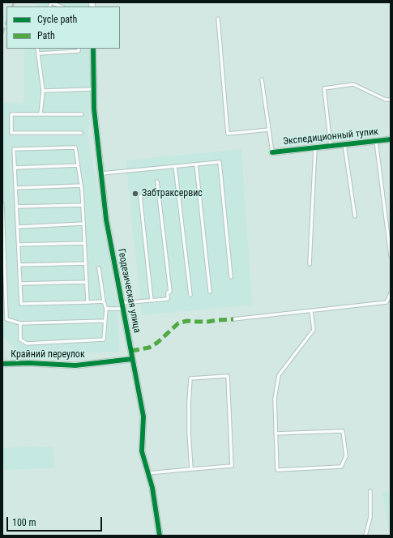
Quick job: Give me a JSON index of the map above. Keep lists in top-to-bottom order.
{
  "streets": {
    "street": ["Экспедиционный тупик", "Геодезическая улица", "Крайний переулок"]
  },
  "crossings": [
    ["Геодезическая улица", "Крайний переулок"]
  ],
  "places": ["Забтраксервис"],
  "legend": ["Cycle path", "Path"],
  "scale_bar": "100 m"
}
